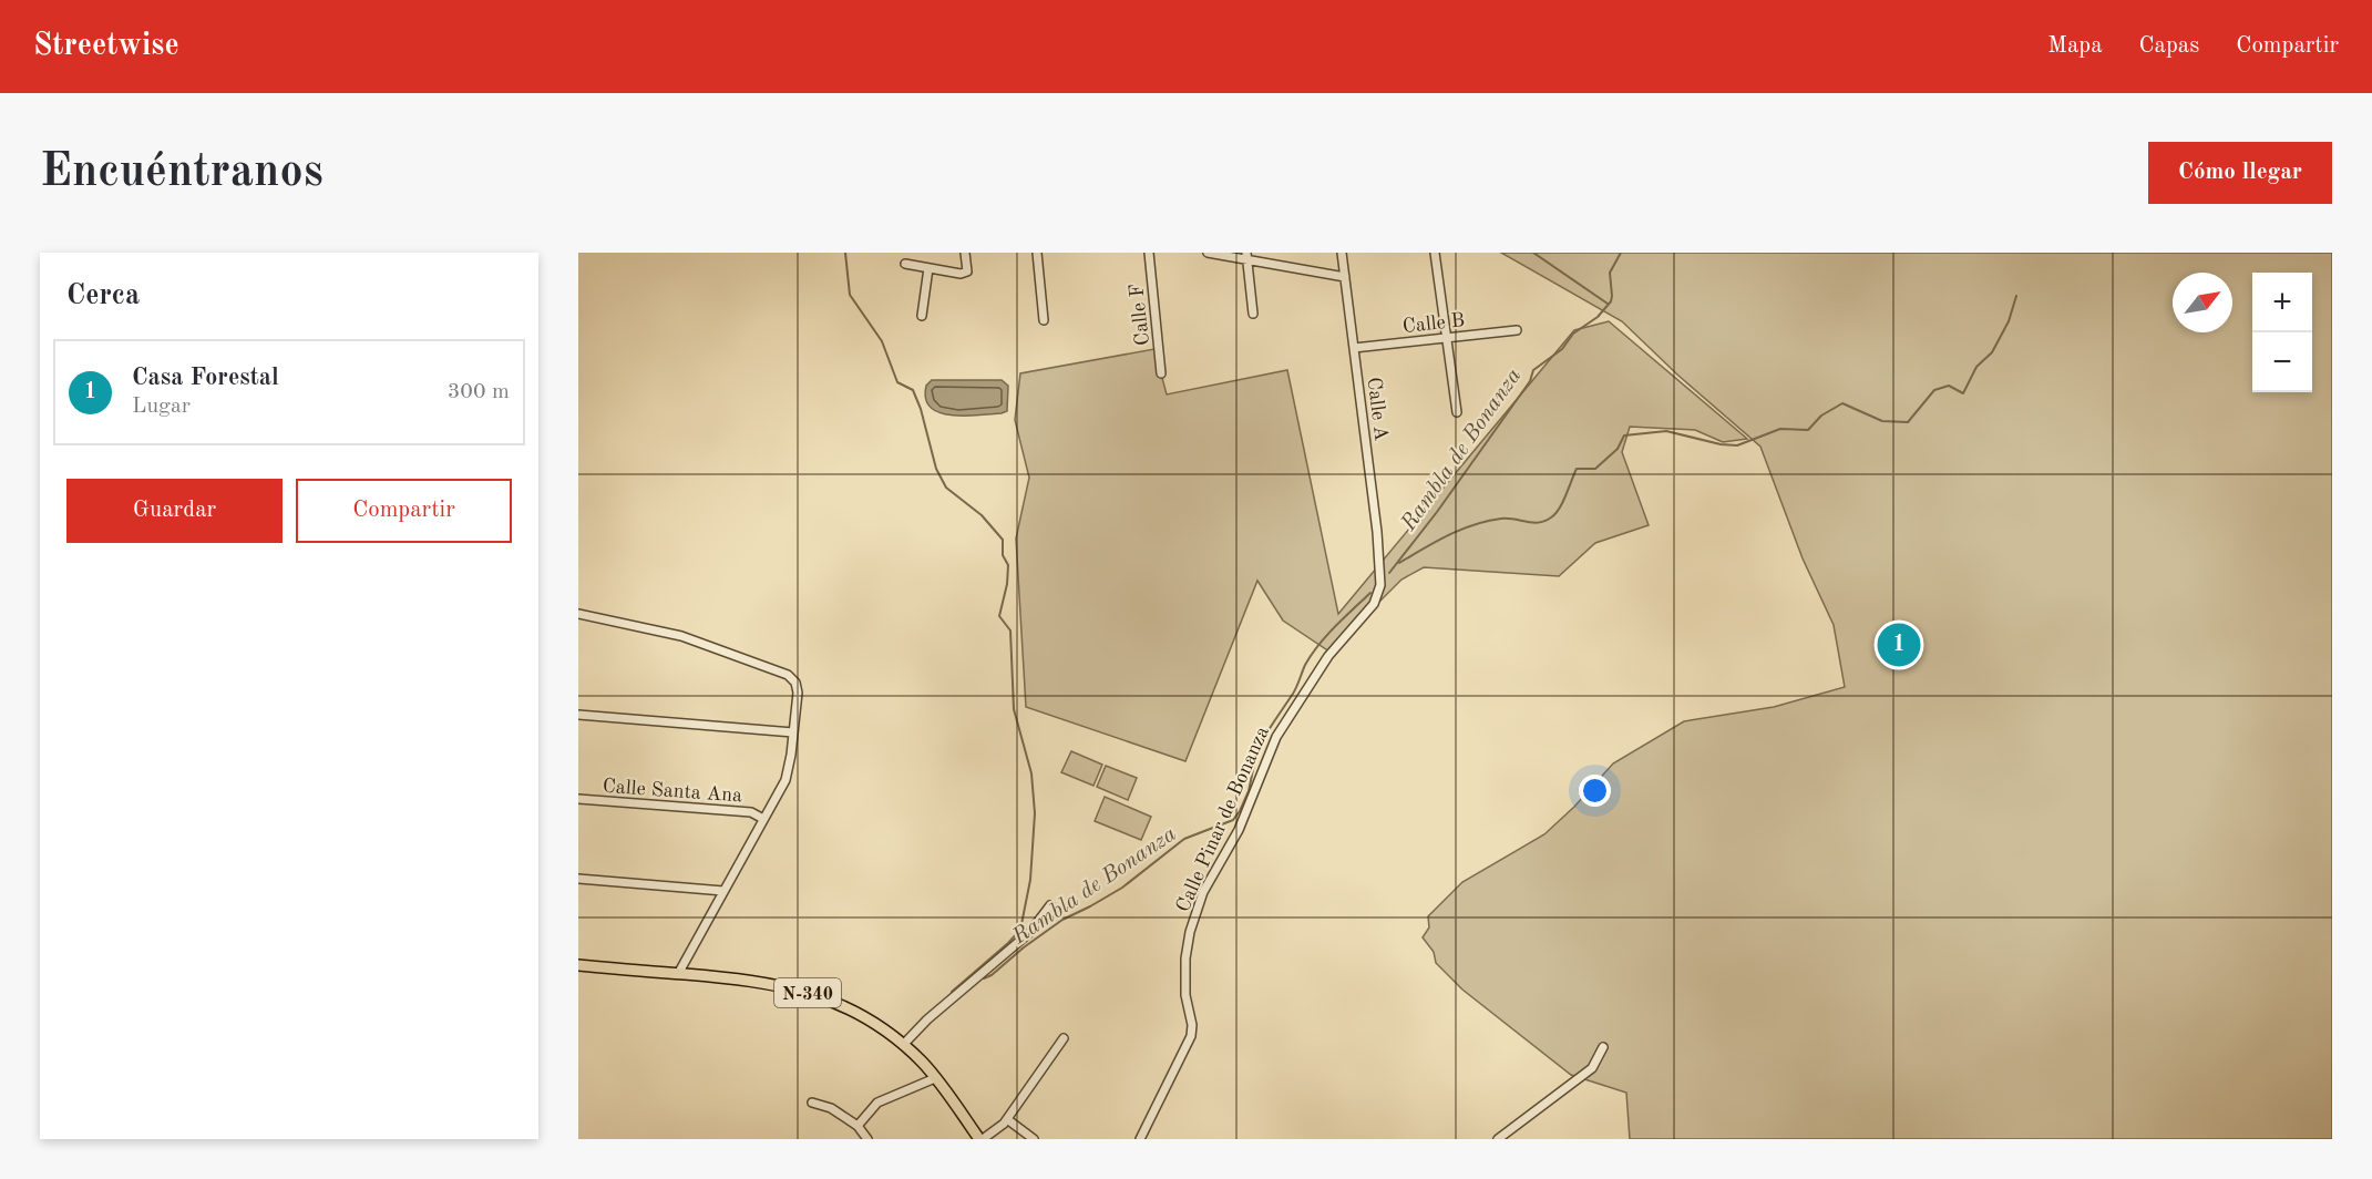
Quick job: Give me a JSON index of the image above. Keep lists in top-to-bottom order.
{
  "streets": {
    "highway": ["N-340"],
    "street": [
      "Calle F",
      "Calle B",
      "Calle A",
      "Calle Santa Ana",
      "Calle Pinar de Bonanza"
    ]
  },
  "crossings": [
    ["Calle B", "Calle A"],
    ["Calle A", "Calle Pinar de Bonanza"]
  ],
  "water": ["Rambla de Bonanza"],
  "north": "top right",
  "page": {
    "header": "Streetwise",
    "nav": ["Mapa", "Capas", "Compartir"],
    "buttons": [
      "Cómo llegar",
      ["Guardar", "Compartir"]
    ],
    "title": "Encuéntranos",
    "heading": "Cerca",
    "map_buttons": ["+", "−"],
    "list": [
      {
        "mark": "1",
        "name": "Casa Forestal",
        "note": "Lugar",
        "value": "300 m"
      }
    ],
    "pins": "1"
  }
}
